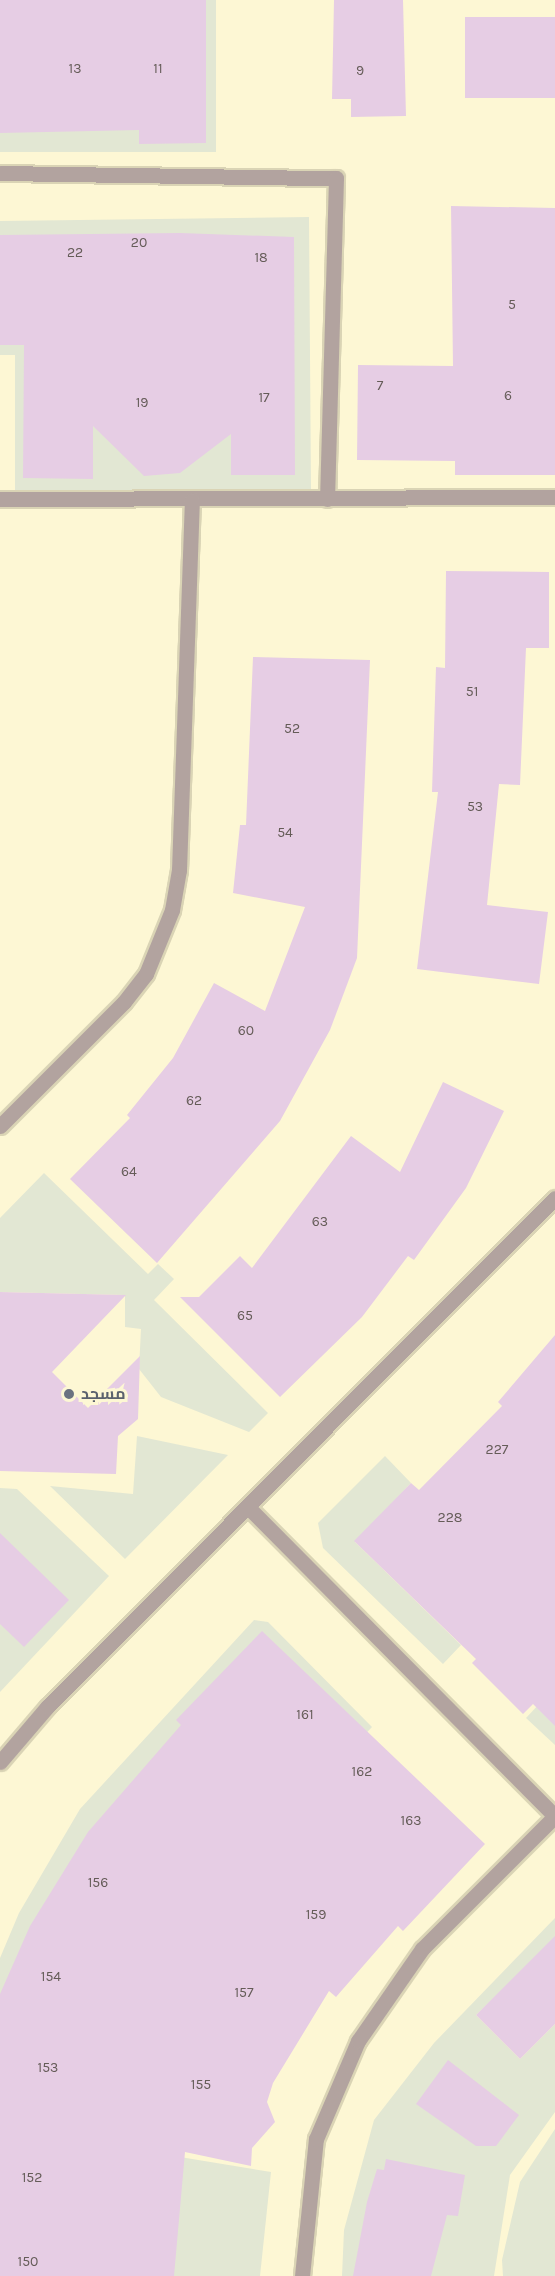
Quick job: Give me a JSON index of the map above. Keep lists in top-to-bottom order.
{
  "places": ["مسجد"],
  "house_numbers": [
    "13",
    "11",
    "9",
    "20",
    "22",
    "18",
    "5",
    "7",
    "6",
    "17",
    "19",
    "51",
    "52",
    "53",
    "54",
    "60",
    "62",
    "64",
    "63",
    "65",
    "227",
    "228",
    "161",
    "162",
    "163",
    "156",
    "159",
    "154",
    "157",
    "153",
    "155",
    "152",
    "150"
  ]
}
